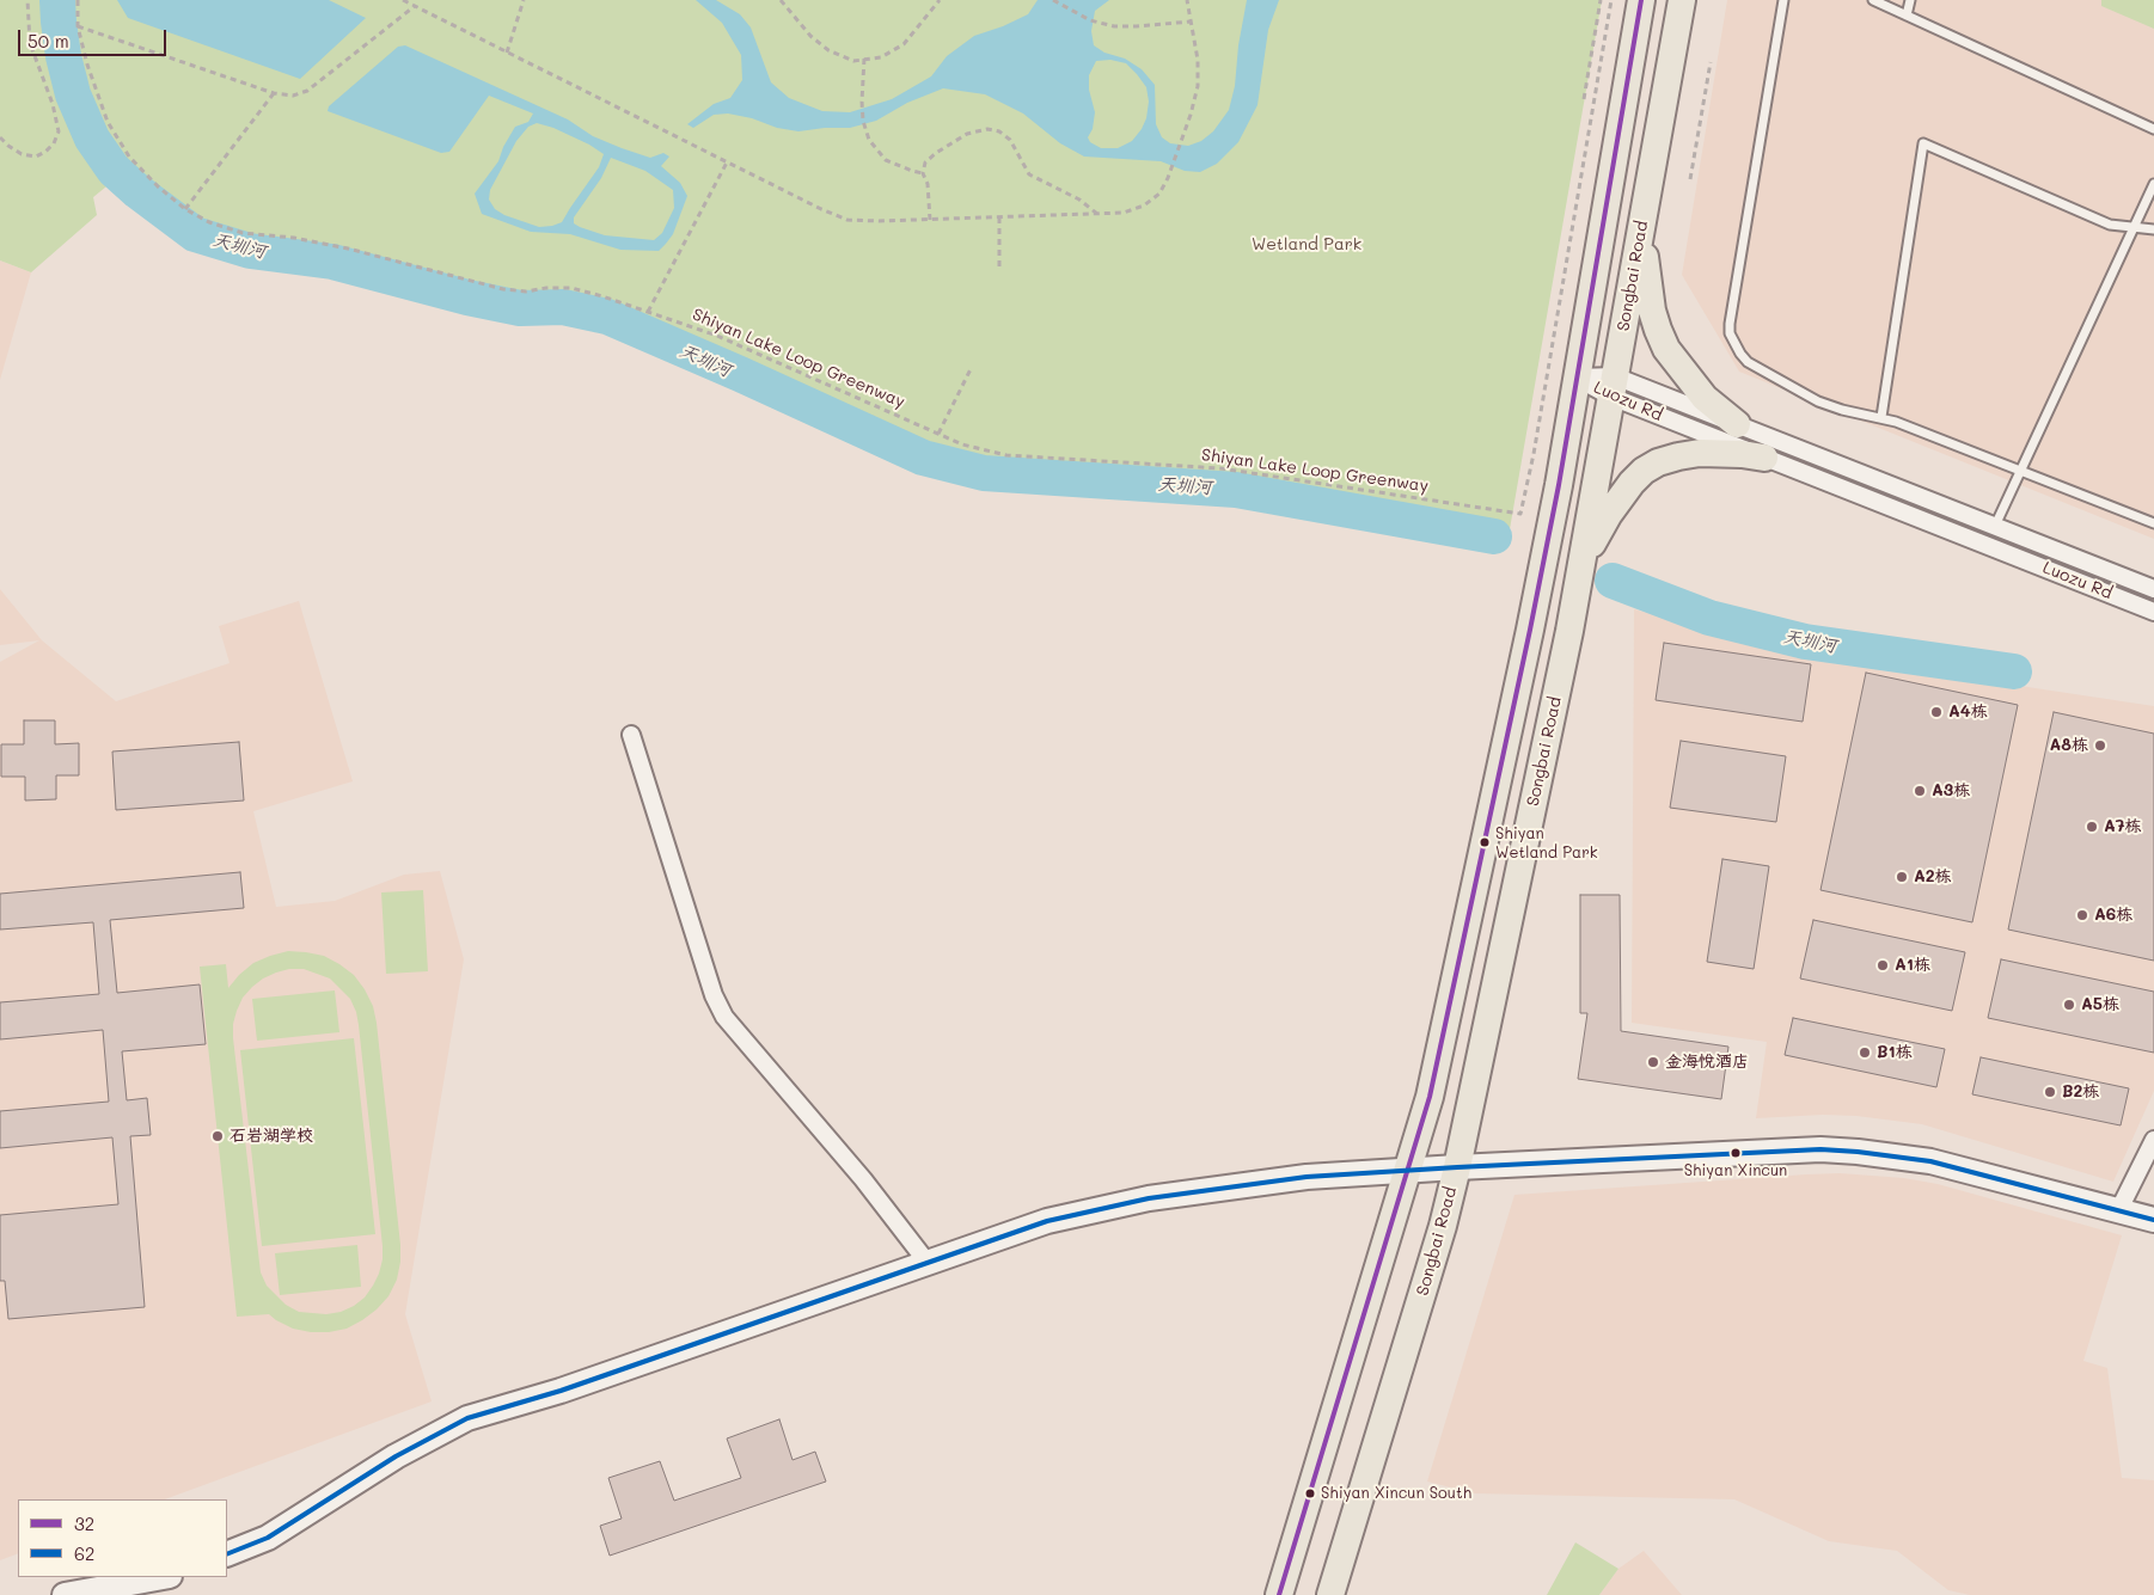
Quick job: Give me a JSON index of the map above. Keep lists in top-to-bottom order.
{
  "streets": {
    "main road": ["Songbai Road"],
    "street": ["Luozu Rd"],
    "path": ["Shiyan Lake Loop Greenway"]
  },
  "crossings": [
    ["Songbai Road", "Luozu Rd"]
  ],
  "water": ["天圳河"],
  "parks": ["Wetland Park"],
  "places": [
    "A4栋",
    "A8栋",
    "A3栋",
    "A7栋",
    "Shiyan Wetland Park",
    "A2栋",
    "A6栋",
    "A1栋",
    "A5栋",
    "B1栋",
    "金海悦酒店",
    "B2栋",
    "石岩湖学校",
    "Shiyan Xincun",
    "Shiyan Xincun South"
  ],
  "lines": ["transit line 32", "transit line 62"],
  "legend": ["32", "62"],
  "scale_bar": "50 m"
}
